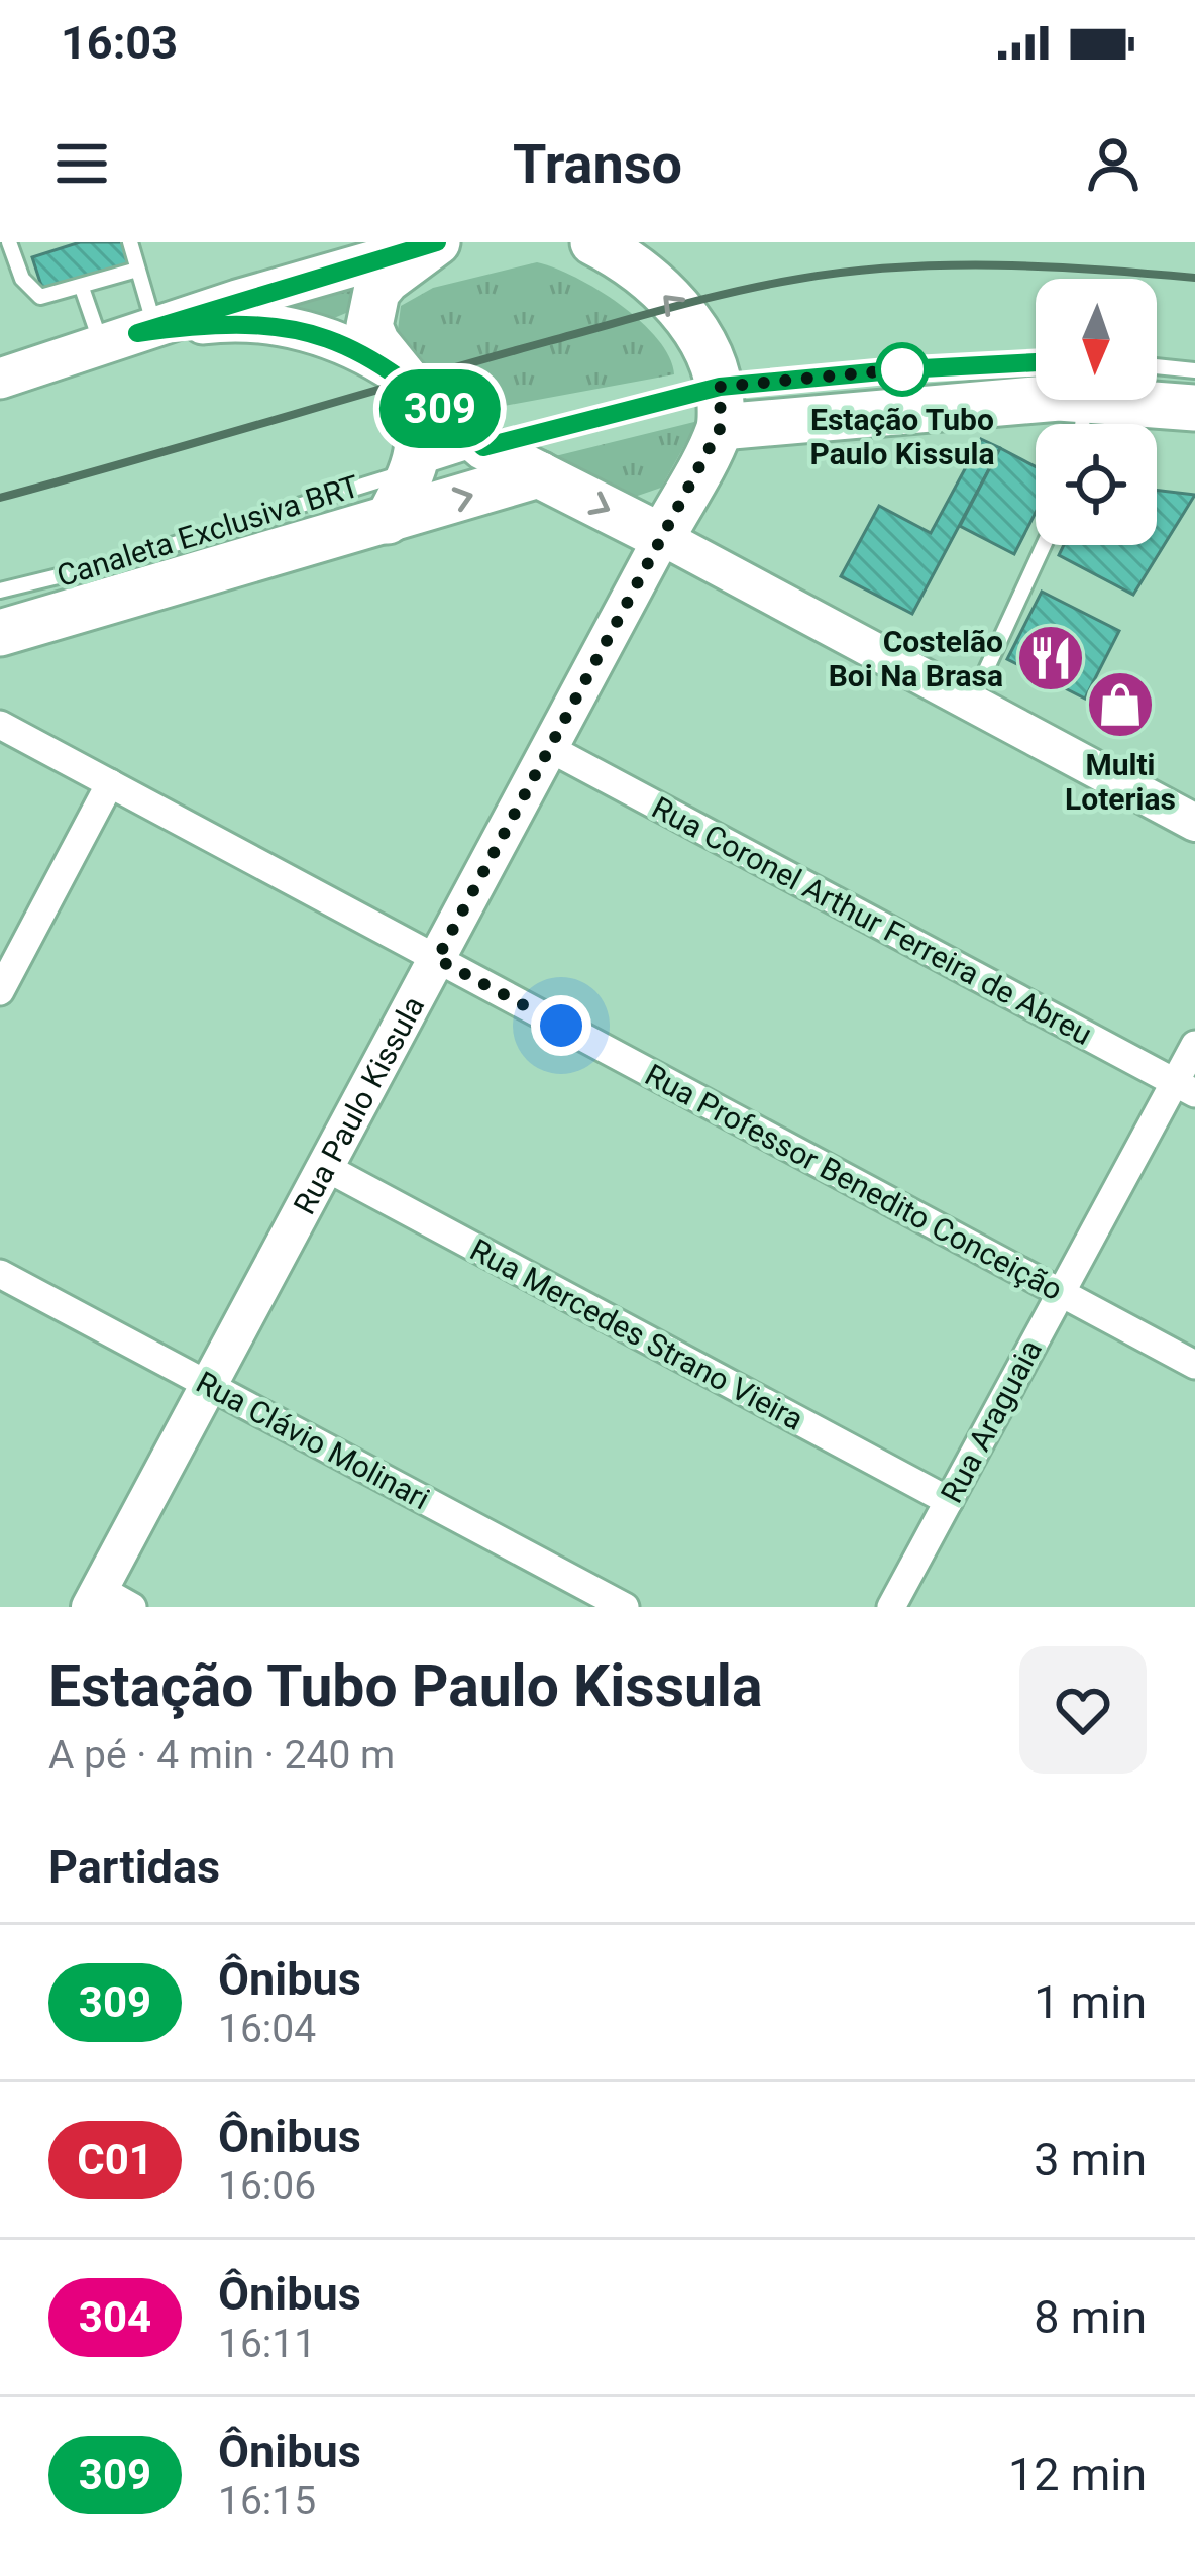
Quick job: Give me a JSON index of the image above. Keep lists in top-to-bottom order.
{
  "streets": {
    "main road": ["Rua Paulo Kissula"],
    "street": [
      "Rua Coronel Arthur Ferreira de Abreu",
      "Rua Professor Benedito Conceição",
      "Rua Mercedes Strano Vieira",
      "Rua Araguaia",
      "Rua Clávio Molinari"
    ],
    "lane": ["Canaleta Exclusiva BRT"]
  },
  "crossings": [
    ["Canaleta Exclusiva BRT", "Rua Paulo Kissula"],
    ["Rua Coronel Arthur Ferreira de Abreu", "Rua Paulo Kissula"],
    ["Rua Coronel Arthur Ferreira de Abreu", "Rua Araguaia"],
    ["Rua Paulo Kissula", "Rua Professor Benedito Conceição"],
    ["Rua Paulo Kissula", "Rua Mercedes Strano Vieira"],
    ["Rua Paulo Kissula", "Rua Clávio Molinari"],
    ["Rua Professor Benedito Conceição", "Rua Araguaia"],
    ["Rua Mercedes Strano Vieira", "Rua Araguaia"]
  ],
  "places": {
    "other": ["Estação Tubo Paulo Kissula"],
    "restaurant": ["Costelão Boi Na Brasa"],
    "shop": ["Multi Loterias"]
  },
  "lines": ["bus line 309"],
  "north": "bottom",
  "page": {
    "status": "16:03",
    "header": "Transo",
    "on_map": "309",
    "heading": [
      ["Estação Tubo Paulo Kissula", "A pé · 4 min · 240 m"],
      "Partidas"
    ],
    "list": [
      {
        "mark": "309",
        "name": "Ônibus",
        "note": "16:04",
        "value": "1 min"
      },
      {
        "mark": "C01",
        "name": "Ônibus",
        "note": "16:06",
        "value": "3 min"
      },
      {
        "mark": "304",
        "name": "Ônibus",
        "note": "16:11",
        "value": "8 min"
      },
      {
        "mark": "309",
        "name": "Ônibus",
        "note": "16:15",
        "value": "12 min"
      }
    ]
  }
}
